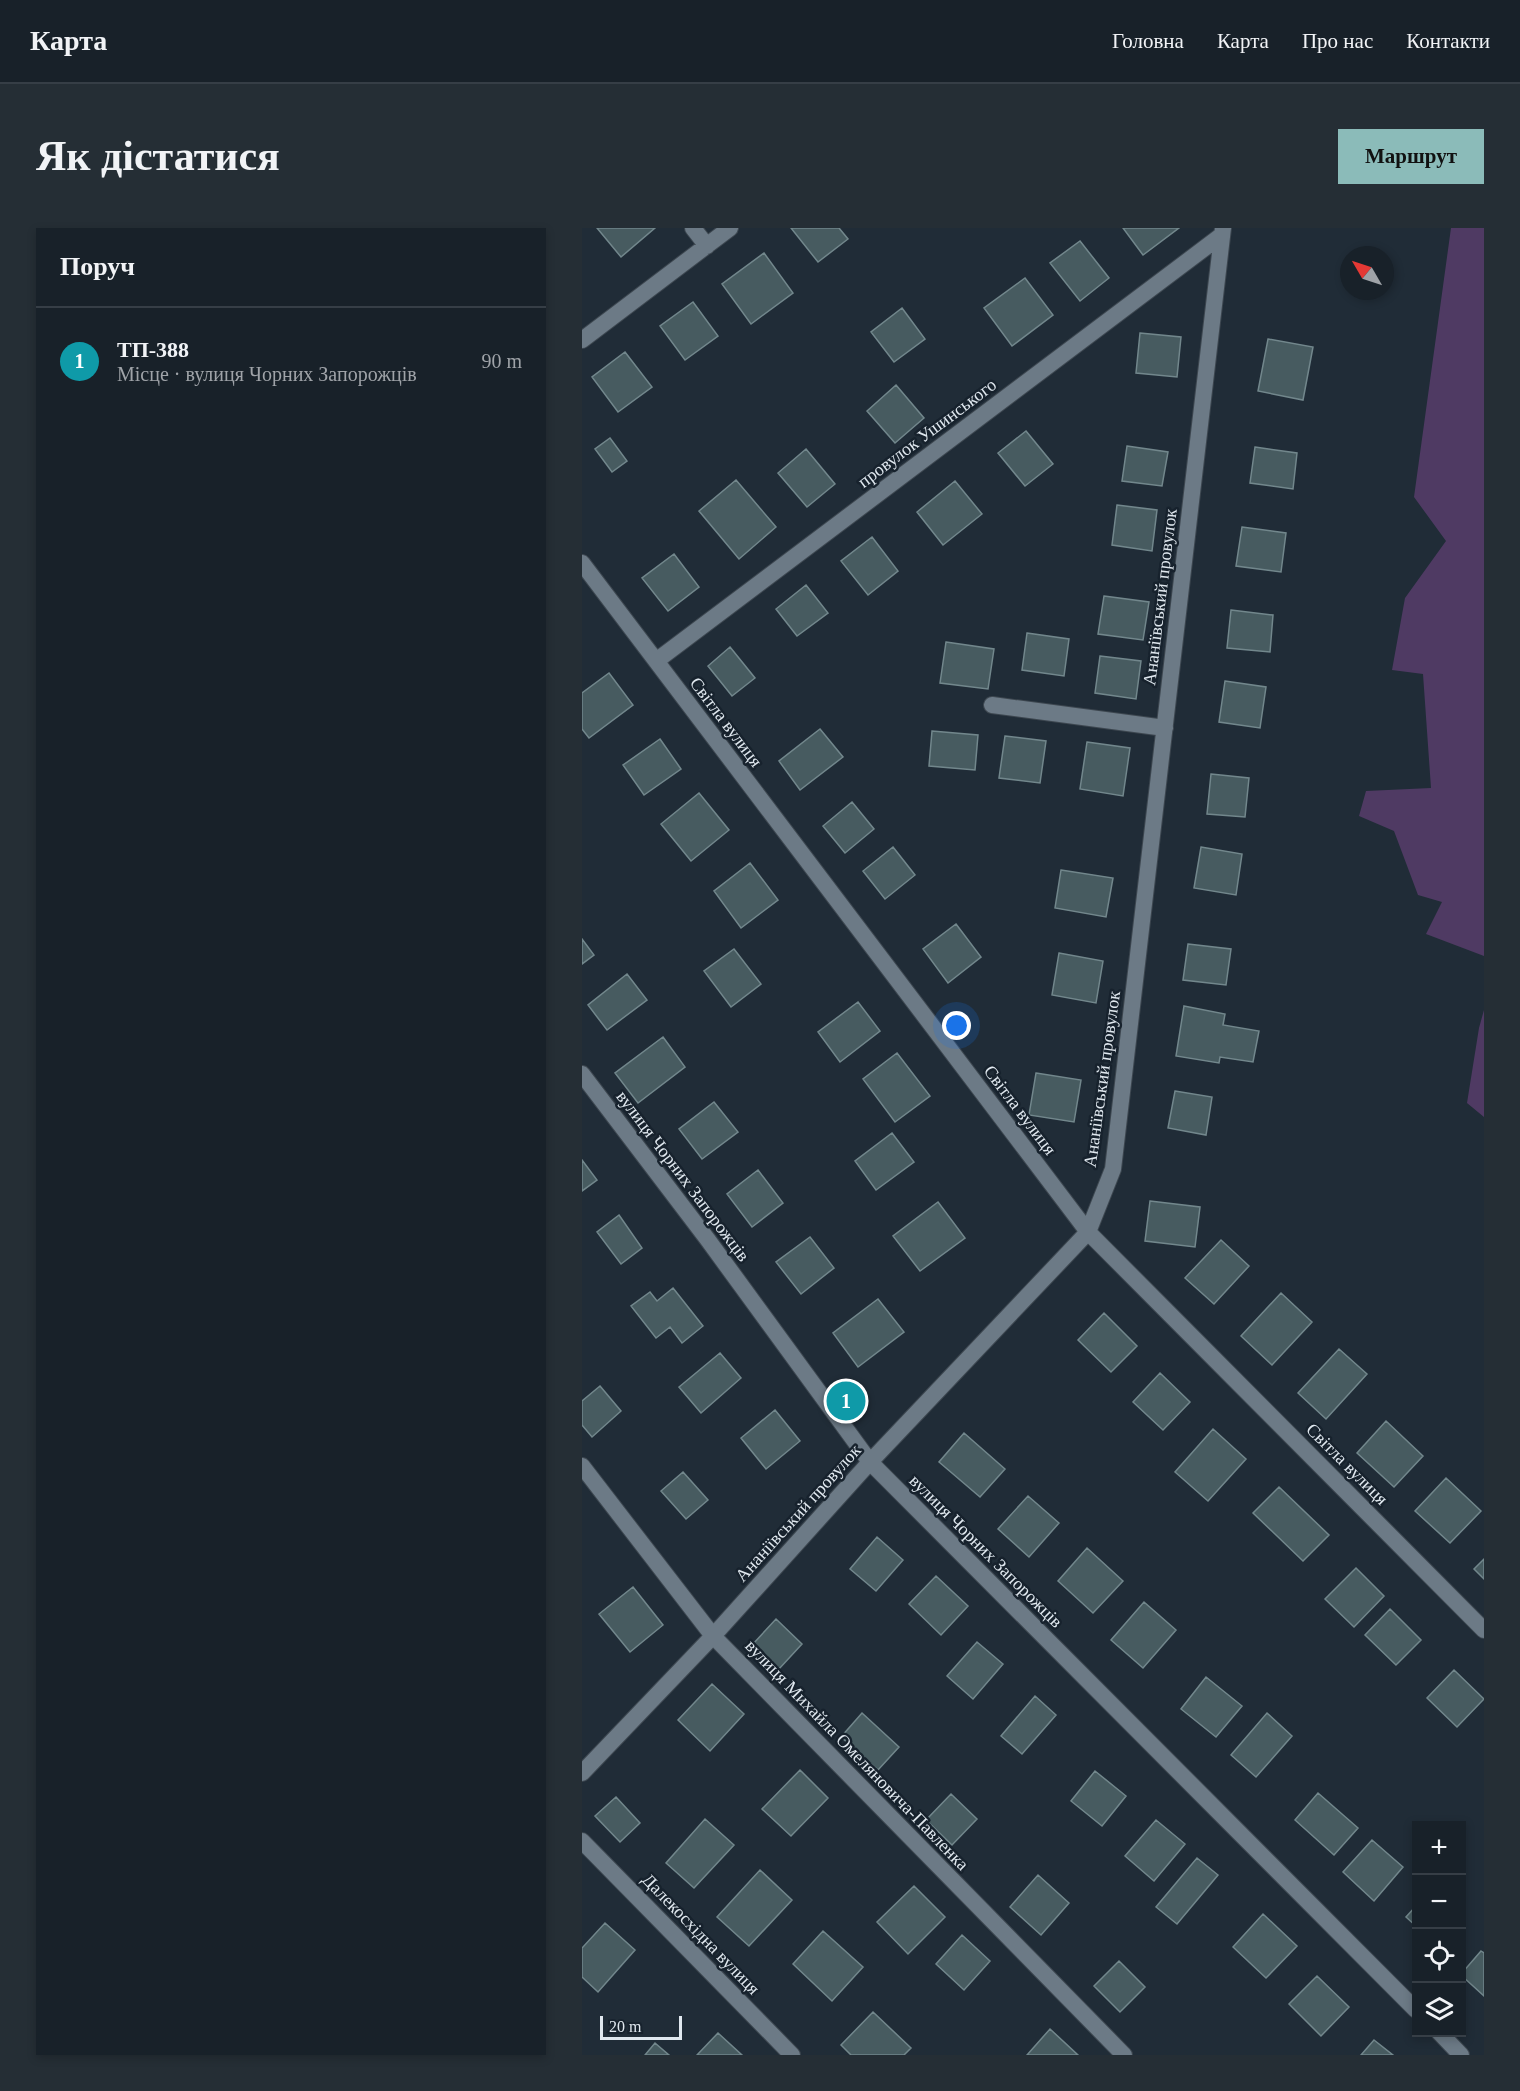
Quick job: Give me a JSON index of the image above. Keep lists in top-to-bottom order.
{
  "streets": {
    "street": [
      "провулок Ушинського",
      "Ананіївський провулок",
      "Світла вулиця",
      "вулиця Чорних Запорожців",
      "вулиця Михайла Омеляновича-Павленка",
      "Далекосхідна вулиця"
    ]
  },
  "crossings": [
    ["провулок Ушинського", "Ананіївський провулок"],
    ["провулок Ушинського", "Світла вулиця"],
    ["Ананіївський провулок", "Світла вулиця"],
    ["Ананіївський провулок", "вулиця Чорних Запорожців"],
    ["Ананіївський провулок", "вулиця Михайла Омеляновича-Павленка"]
  ],
  "scale_bar": "20 m",
  "north": "top left",
  "page": {
    "header": "Карта",
    "nav": [
      "Головна",
      "Карта",
      "Про нас",
      "Контакти"
    ],
    "buttons": "Маршрут",
    "title": "Як дістатися",
    "heading": "Поруч",
    "list": [
      {
        "mark": "1",
        "name": "ТП-388",
        "note": "Місце · вулиця Чорних Запорожців",
        "value": "90 m"
      }
    ],
    "pins": "1",
    "map_buttons": ["+", "−"],
    "scale": "20 m"
  }
}
